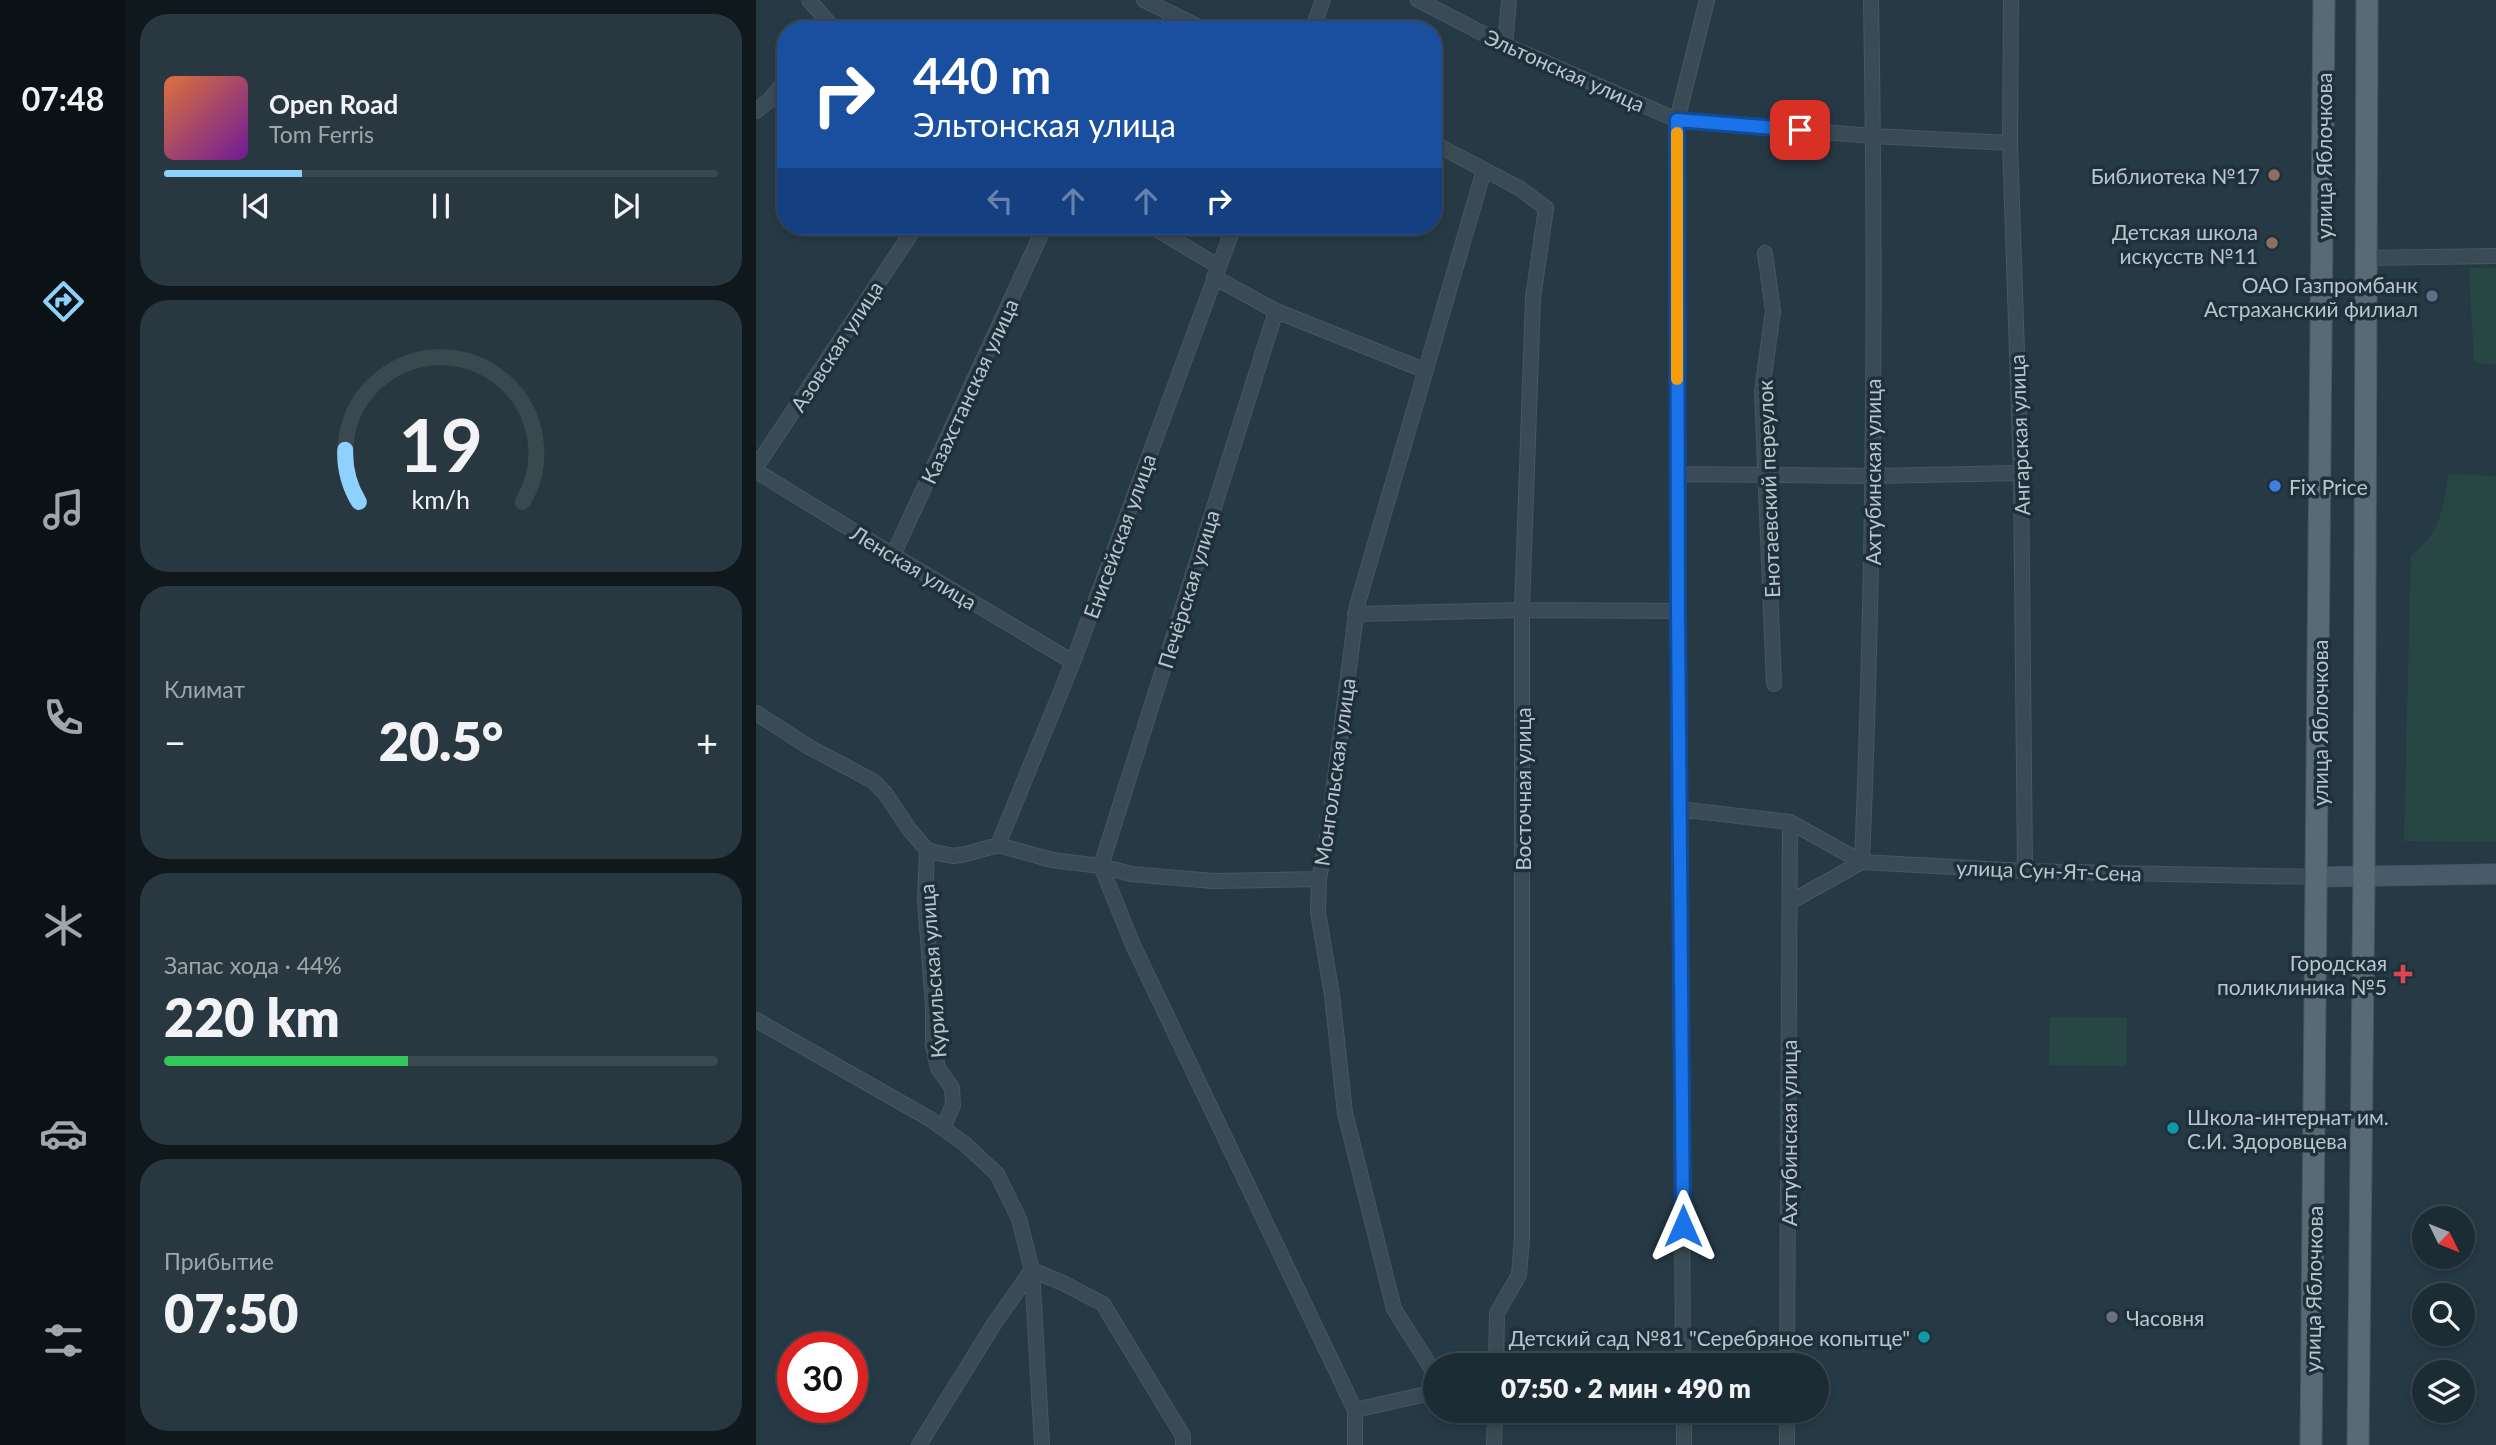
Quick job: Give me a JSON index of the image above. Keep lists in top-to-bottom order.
{
  "streets": {
    "main road": ["улица Яблочкова"],
    "street": [
      "Эльтонская улица",
      "Азовская улица",
      "Казахстанская улица",
      "Ангарская улица",
      "Ахтубинская улица",
      "Енотаевский переулок",
      "Енисейская улица",
      "Ленская улица",
      "Печёрская улица",
      "Монгольская улица",
      "Восточная улица",
      "улица Сун-Ят-Сена",
      "Курильская улица"
    ]
  },
  "crossings": [
    ["Эльтонская улица", "Ангарская улица"],
    ["Эльтонская улица", "Ахтубинская улица"],
    ["улица Яблочкова", "улица Сун-Ят-Сена"],
    ["Азовская улица", "Ленская улица"],
    ["Казахстанская улица", "Ленская улица"],
    ["Ангарская улица", "улица Сун-Ят-Сена"],
    ["Ахтубинская улица", "улица Сун-Ят-Сена"],
    ["Енисейская улица", "Ленская улица"],
    ["Монгольская улица", "Восточная улица"]
  ],
  "places": {
    "other": [
      "Библиотека №17",
      "Детская школа искусств №11",
      "ОАО Газпромбанк Астраханский филиал",
      "Fix Price",
      "Школа-интернат им. С.И. Здоровцева",
      "Часовня",
      "Детский сад №81 \"Серебряное копытце\""
    ],
    "health": ["Городская поликлиника №5"]
  },
  "north": "bottom right",
  "page": {
    "tabs": "07:48",
    "turn": ["440 m", "Эльтонская улица"],
    "song": ["Open Road", "Tom Ferris"],
    "tile": [
      "Климат",
      ["Запас хода · 44%", "220 km"],
      ["Прибытие", "07:50"]
    ],
    "heat": ["−", "20.5°", "+"],
    "limit": "30",
    "trip": "07:50 · 2 мин · 490 m",
    "gauge": ["19", "km/h"]
  }
}
